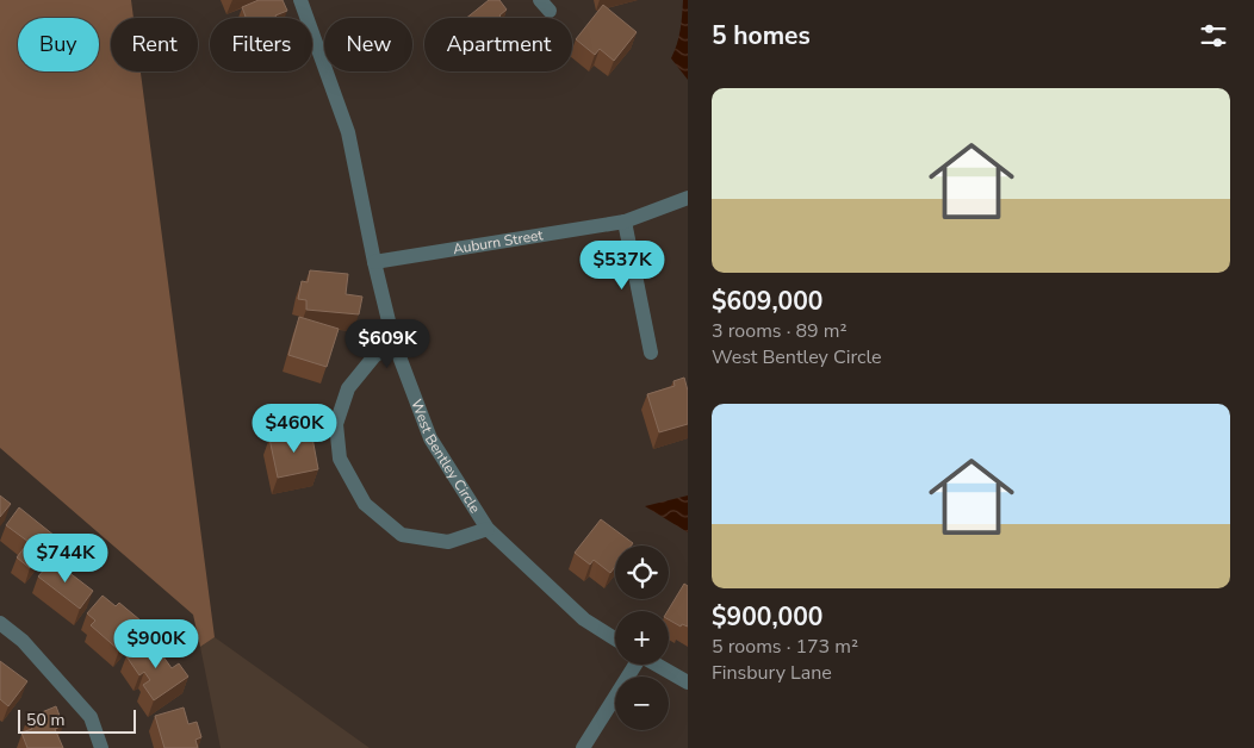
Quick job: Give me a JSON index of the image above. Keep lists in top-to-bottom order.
{
  "streets": {
    "street": ["Auburn Street", "West Bentley Circle"]
  },
  "crossings": [
    ["Auburn Street", "West Bentley Circle"]
  ],
  "scale_bar": "50 m",
  "page": {
    "heading": "5 homes",
    "chip": [
      "Buy",
      "Rent",
      "Filters",
      "New",
      "Apartment"
    ],
    "list": [
      {
        "name": "$609,000",
        "note": "3 rooms · 89 m² · West Bentley Circle"
      },
      {
        "name": "$900,000",
        "note": "5 rooms · 173 m² · Finsbury Lane"
      }
    ],
    "price": [
      "$537K",
      "$609K",
      "$460K",
      "$744K",
      "$900K"
    ],
    "map_buttons": ["+", "−"],
    "scale": "50 m"
  }
}
